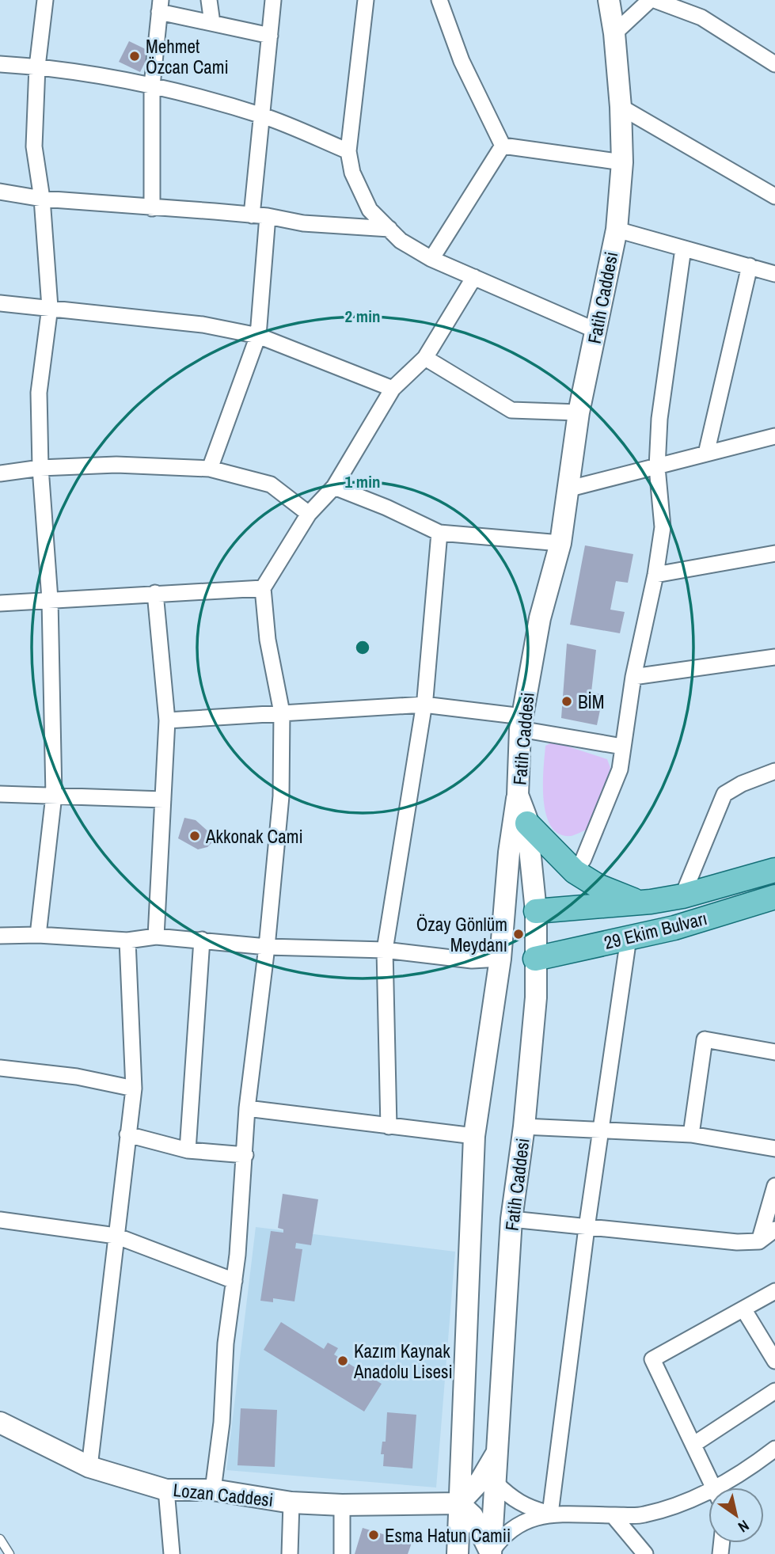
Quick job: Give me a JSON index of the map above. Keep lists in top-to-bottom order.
{
  "streets": {
    "main road": ["Fatih Caddesi", "29 Ekim Bulvarı", "Lozan Caddesi"]
  },
  "crossings": [
    ["Fatih Caddesi", "29 Ekim Bulvarı"]
  ],
  "places": [
    "Mehmet Özcan Cami",
    "BİM",
    "Akkonak Cami",
    "Özay Gönlüm Meydanı",
    "Kazım Kaynak Anadolu Lisesi",
    "Esma Hatun Camii"
  ],
  "north": "bottom right",
  "rings": ["2 min", "1 min"]
}
